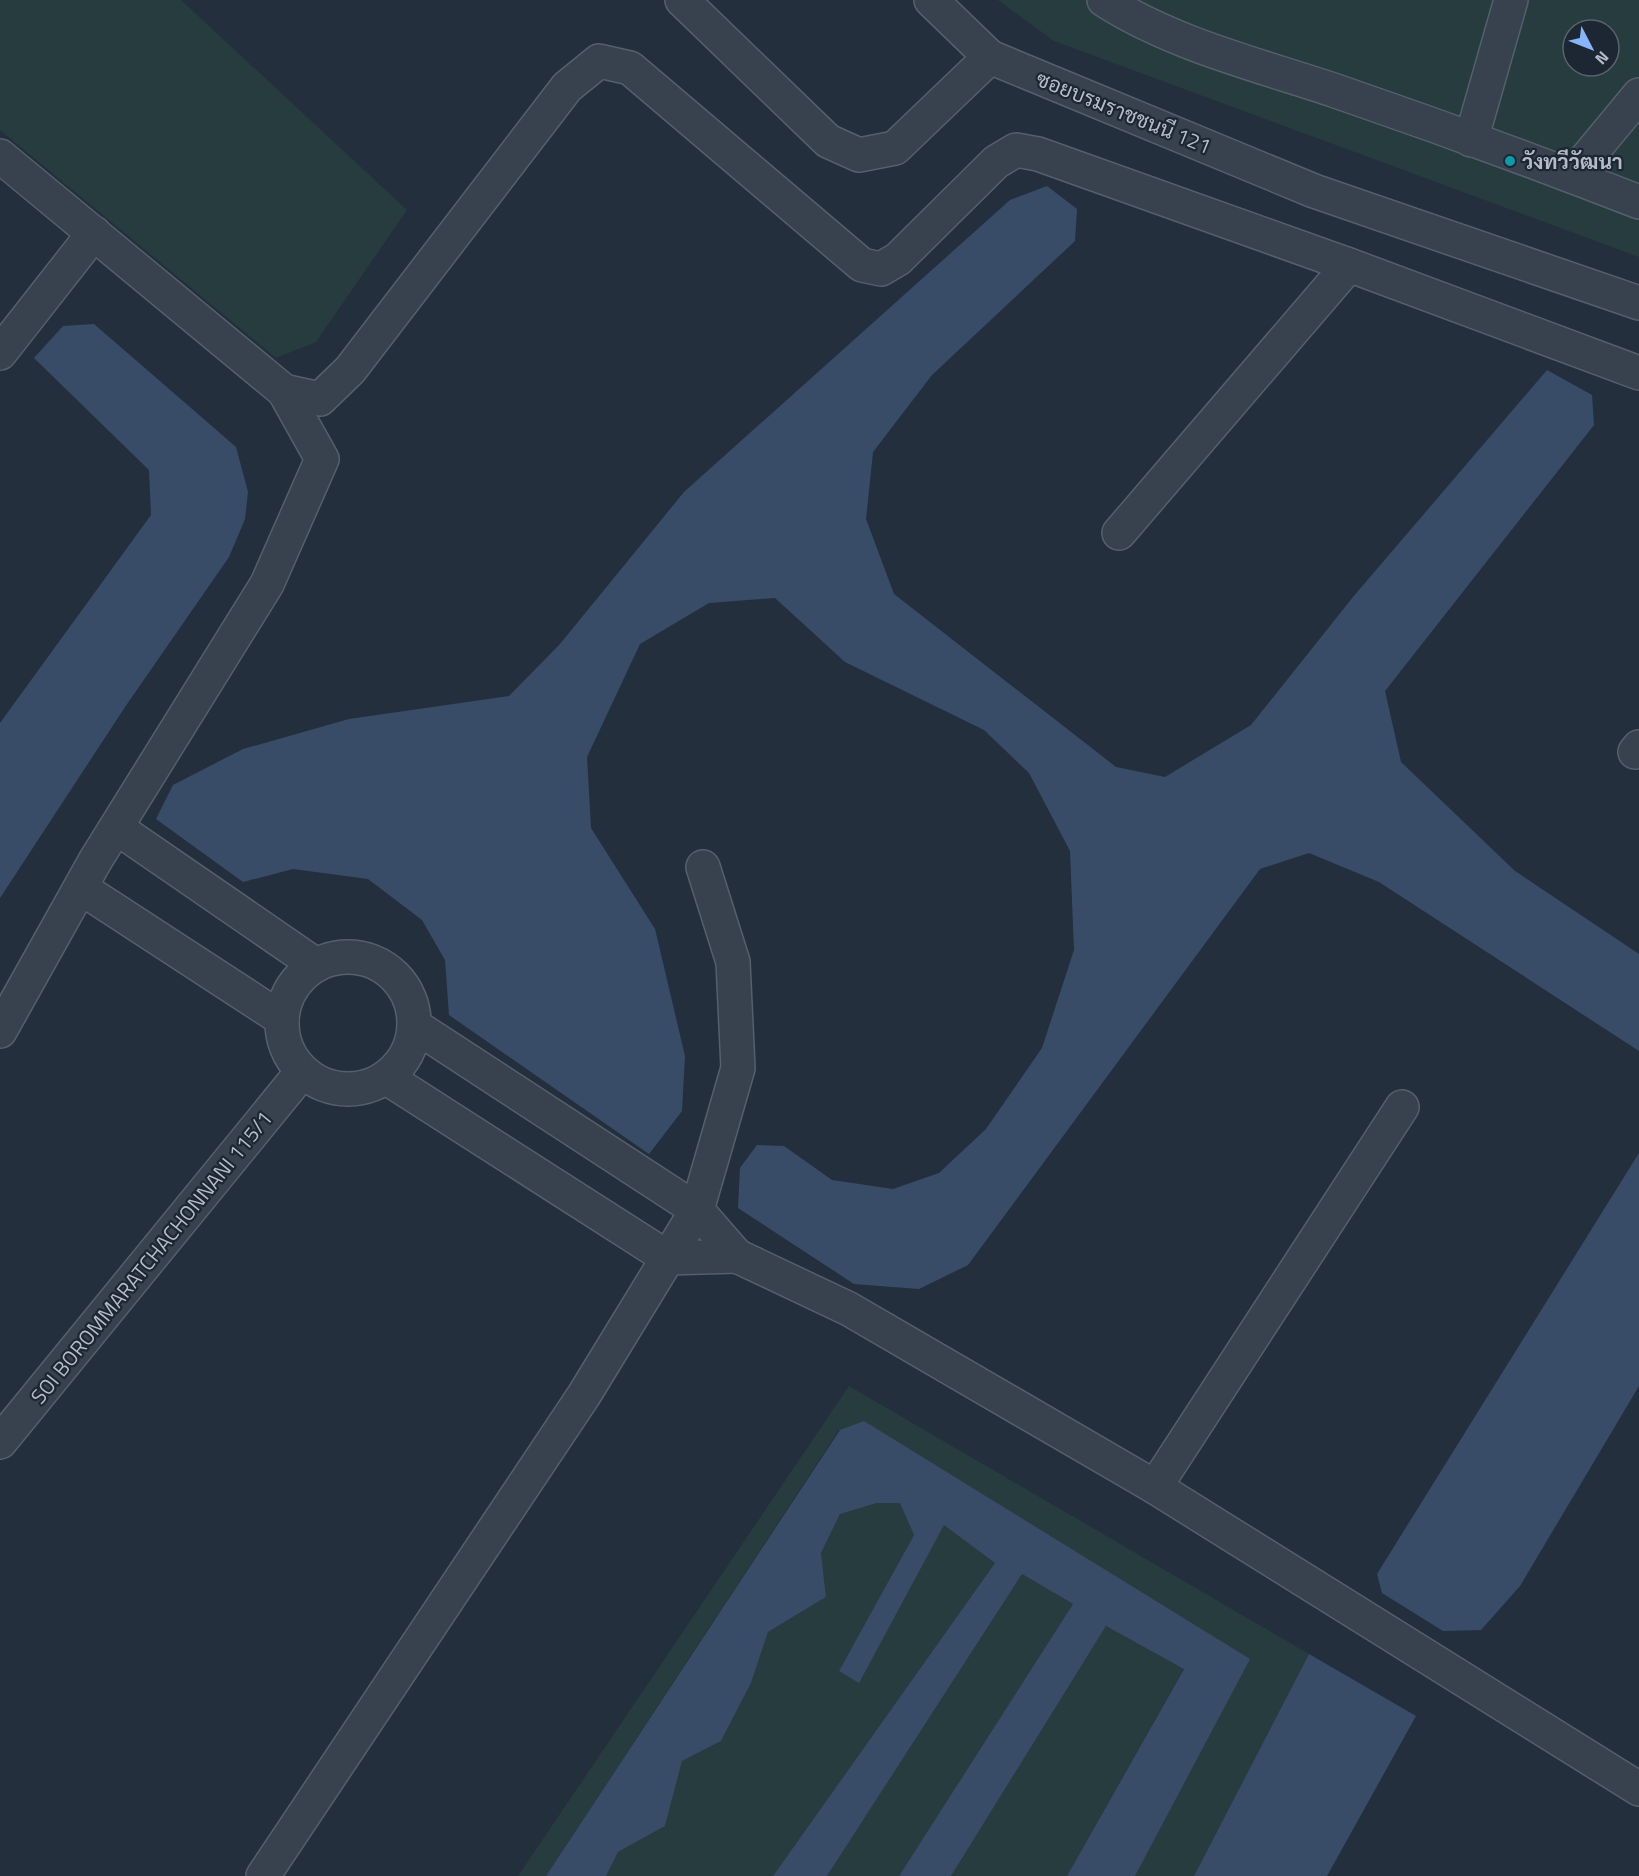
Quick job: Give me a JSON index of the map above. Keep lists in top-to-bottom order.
{
  "streets": {
    "street": ["ซอยบรมราชชนนี 121", "SOI BOROMMARATCHACHONNANI 115/1"]
  },
  "places": ["วังทวีวัฒนา"],
  "north": "bottom right"
}
